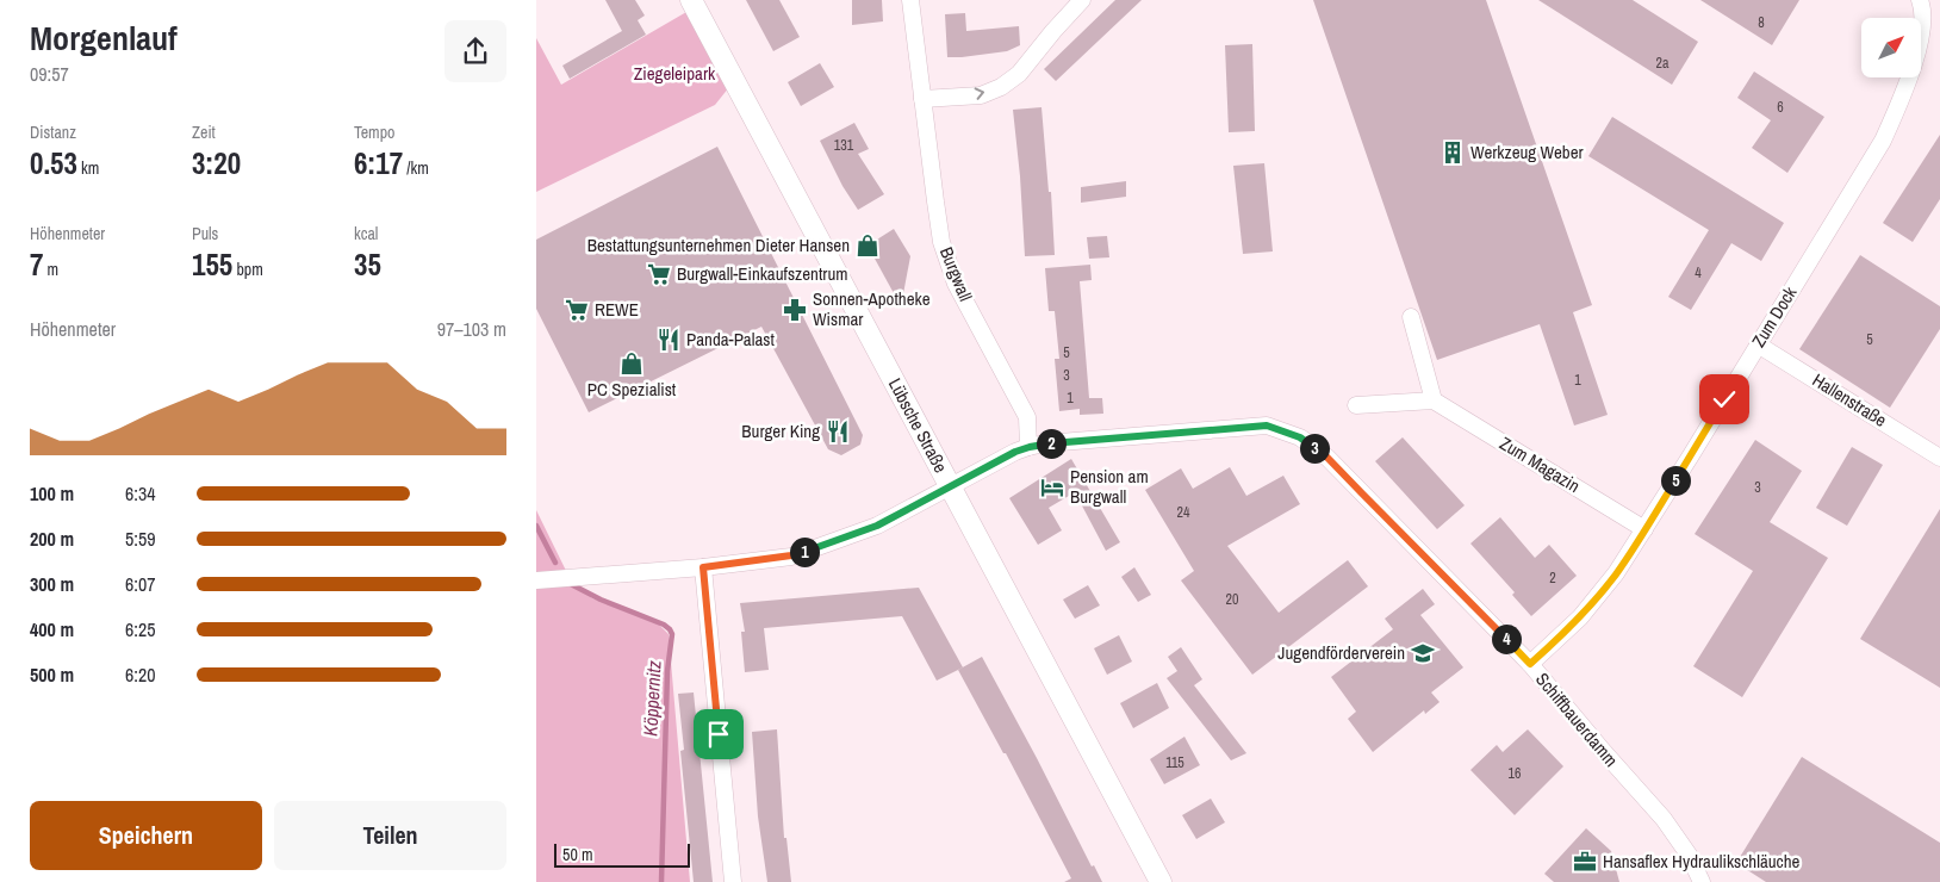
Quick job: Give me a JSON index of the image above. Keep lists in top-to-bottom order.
{
  "streets": {
    "street": [
      "Burgwall",
      "Zum Dock",
      "Hallenstraße",
      "Lübsche Straße",
      "Zum Magazin",
      "Schiffbauerdamm"
    ]
  },
  "crossings": [
    ["Burgwall", "Schiffbauerdamm"],
    ["Zum Dock", "Hallenstraße"],
    ["Zum Dock", "Zum Magazin"],
    ["Zum Dock", "Schiffbauerdamm"]
  ],
  "water": ["Köppernitz"],
  "parks": ["Ziegeleipark"],
  "places": {
    "building": ["Werkzeug Weber"],
    "shop": ["Bestattungsunternehmen Dieter Hansen", "PC Spezialist"],
    "supermarket": ["Burgwall-Einkaufszentrum", "REWE"],
    "pharmacy": ["Sonnen-Apotheke Wismar"],
    "restaurant": ["Panda-Palast", "Burger King"],
    "hotel": ["Pension am Burgwall"],
    "school or university": ["Jugendförderverein"],
    "office": ["Hansaflex Hydraulikschläuche"]
  },
  "house_numbers": [
    "8",
    "2a",
    "6",
    "131",
    "4",
    "5",
    "5",
    "3",
    "1",
    "1",
    "3",
    "24",
    "2",
    "20",
    "115",
    "16"
  ],
  "scale_bar": "50 m",
  "north": "top right",
  "page": {
    "heading": ["Morgenlauf", "09:57"],
    "stats": [
      ["Distanz", "0.53 km"],
      ["Zeit", "3:20"],
      ["Tempo", "6:17 /km"],
      ["Höhenmeter", "7 m"],
      ["Puls", "155 bpm"],
      ["kcal", "35"]
    ],
    "chart": ["Höhenmeter", "97–103 m"],
    "pins": [
      "2",
      "3",
      "5",
      "1",
      "4"
    ],
    "list": [
      {
        "name": "100 m",
        "note": "6:34"
      },
      {
        "name": "200 m",
        "note": "5:59"
      },
      {
        "name": "300 m",
        "note": "6:07"
      },
      {
        "name": "400 m",
        "note": "6:25"
      },
      {
        "name": "500 m",
        "note": "6:20"
      }
    ],
    "buttons": ["Speichern", "Teilen"],
    "scale": "50 m"
  }
}
